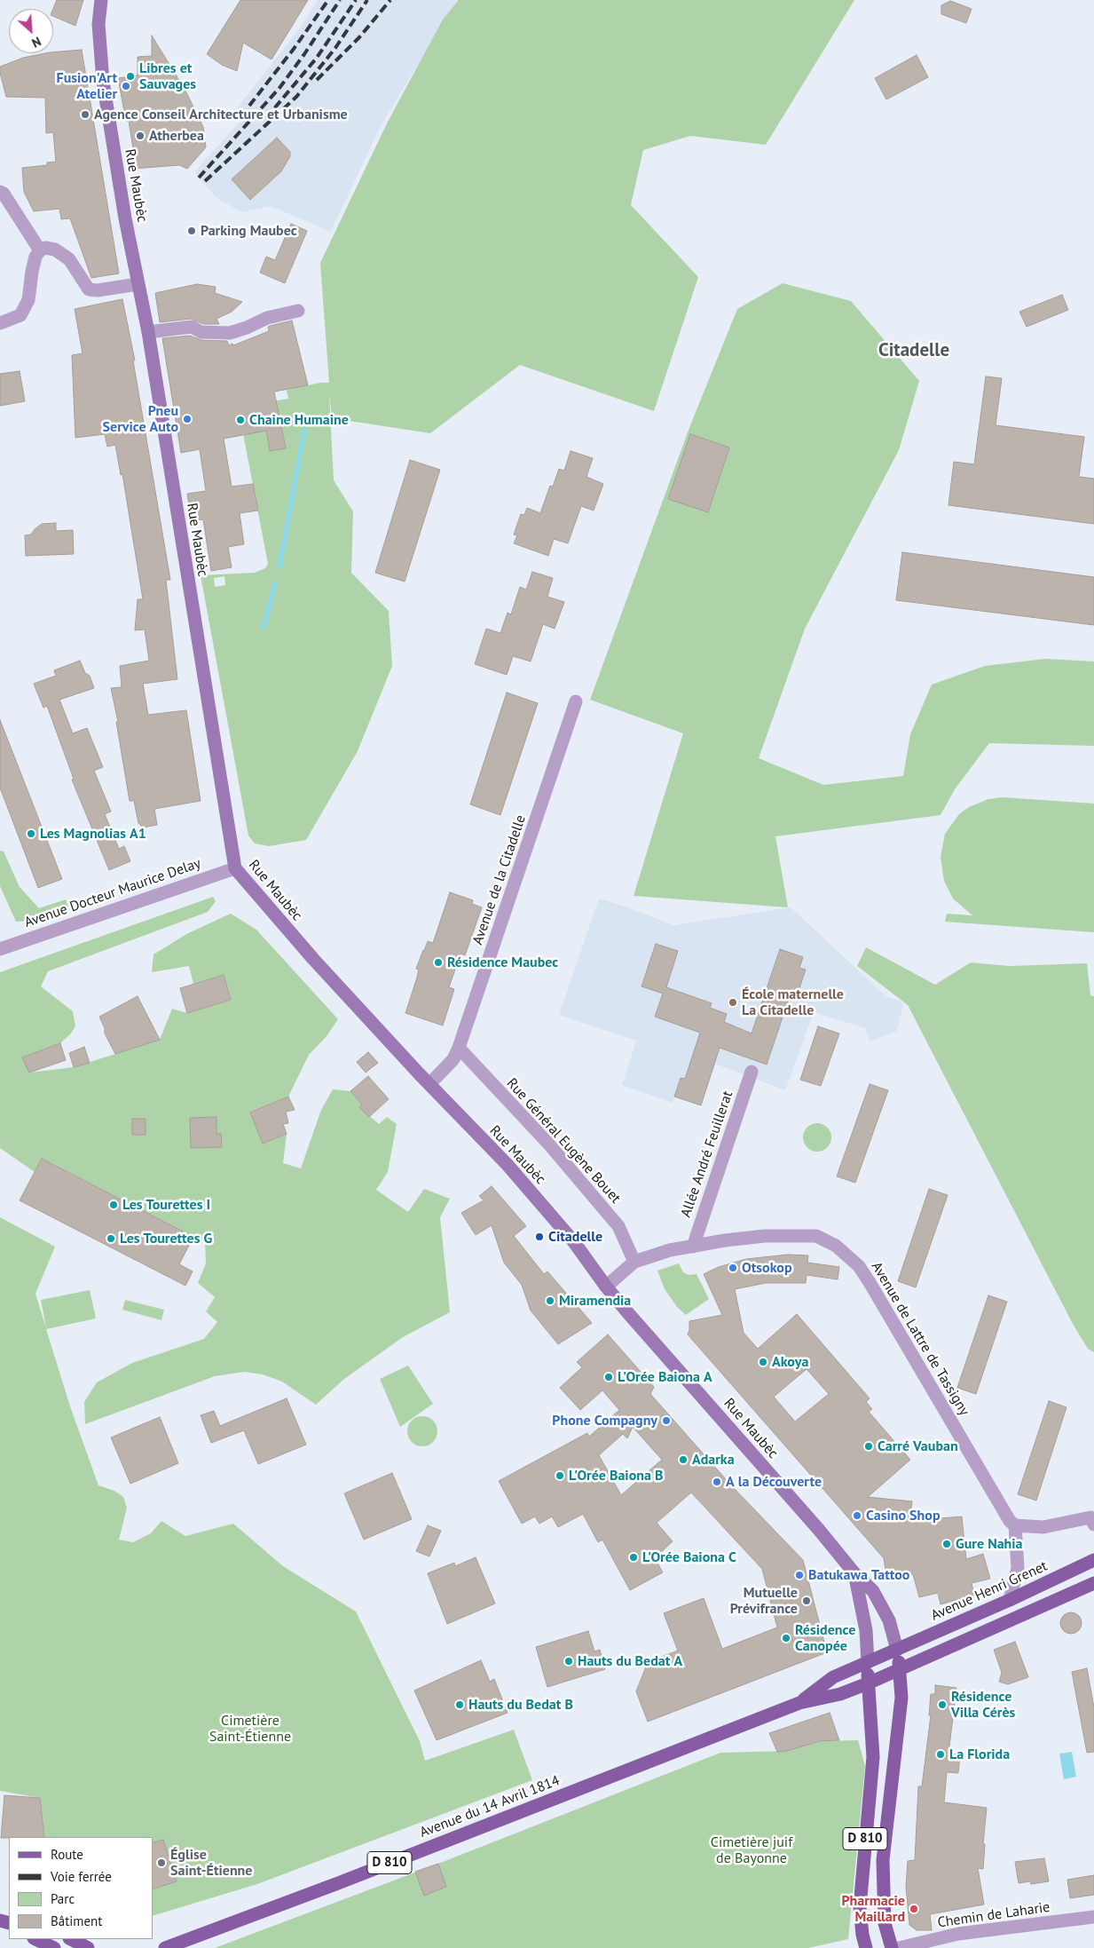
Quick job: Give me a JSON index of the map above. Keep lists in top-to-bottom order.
{
  "streets": {
    "main road": [
      "Rue Maubèc",
      "Avenue Henri Grenet",
      "Avenue du 14 Avril 1814",
      "D 810"
    ],
    "street": [
      "Avenue de la Citadelle",
      "Avenue Docteur Maurice Delay",
      "Rue Général Eugène Bouet",
      "Allée André Feuillerat",
      "Avenue de Lattre de Tassigny",
      "Chemin de Laharie"
    ]
  },
  "crossings": [
    ["Rue Maubèc", "Avenue de la Citadelle"],
    ["Rue Maubèc", "Avenue Docteur Maurice Delay"],
    ["Rue Maubèc", "Avenue de Lattre de Tassigny"],
    ["Rue Maubèc", "Avenue Henri Grenet"],
    ["Rue Maubèc", "Avenue du 14 Avril 1814"],
    ["Rue Maubèc", "D 810"],
    ["Avenue de la Citadelle", "Rue Général Eugène Bouet"],
    ["Rue Général Eugène Bouet", "Avenue de Lattre de Tassigny"],
    ["Allée André Feuillerat", "Avenue de Lattre de Tassigny"],
    ["Avenue Henri Grenet", "Avenue du 14 Avril 1814"],
    ["Avenue du 14 Avril 1814", "D 810"]
  ],
  "districts": ["Citadelle"],
  "parks": ["Cimetière Saint-Étienne", "Cimetière juif de Bayonne"],
  "places": [
    "Libres et Sauvages",
    "Fusion'Art Atelier",
    "Agence Conseil Architecture et Urbanisme",
    "Atherbea",
    "Parking Maubec",
    "Pneu Service Auto",
    "Chaine Humaine",
    "Les Magnolias A1",
    "Résidence Maubec",
    "École maternelle La Citadelle",
    "Les Tourettes I",
    "Citadelle",
    "Les Tourettes G",
    "Otsokop",
    "Miramendia",
    "Akoya",
    "L'Orée Baiona A",
    "Phone Compagny",
    "Carré Vauban",
    "Adarka",
    "L'Orée Baiona B",
    "A la Découverte",
    "Casino Shop",
    "Gure Nahia",
    "L'Orée Baiona C",
    "Batukawa Tattoo",
    "Mutuelle Prévifrance",
    "Résidence Canopée",
    "Hauts du Bedat A",
    "Hauts du Bedat B",
    "Résidence Villa Cérès",
    "La Florida",
    "Église Saint-Étienne",
    "Pharmacie Maillard"
  ],
  "legend": [
    "Route",
    "Voie ferrée",
    "Parc",
    "Bâtiment"
  ],
  "north": "bottom right"
}
